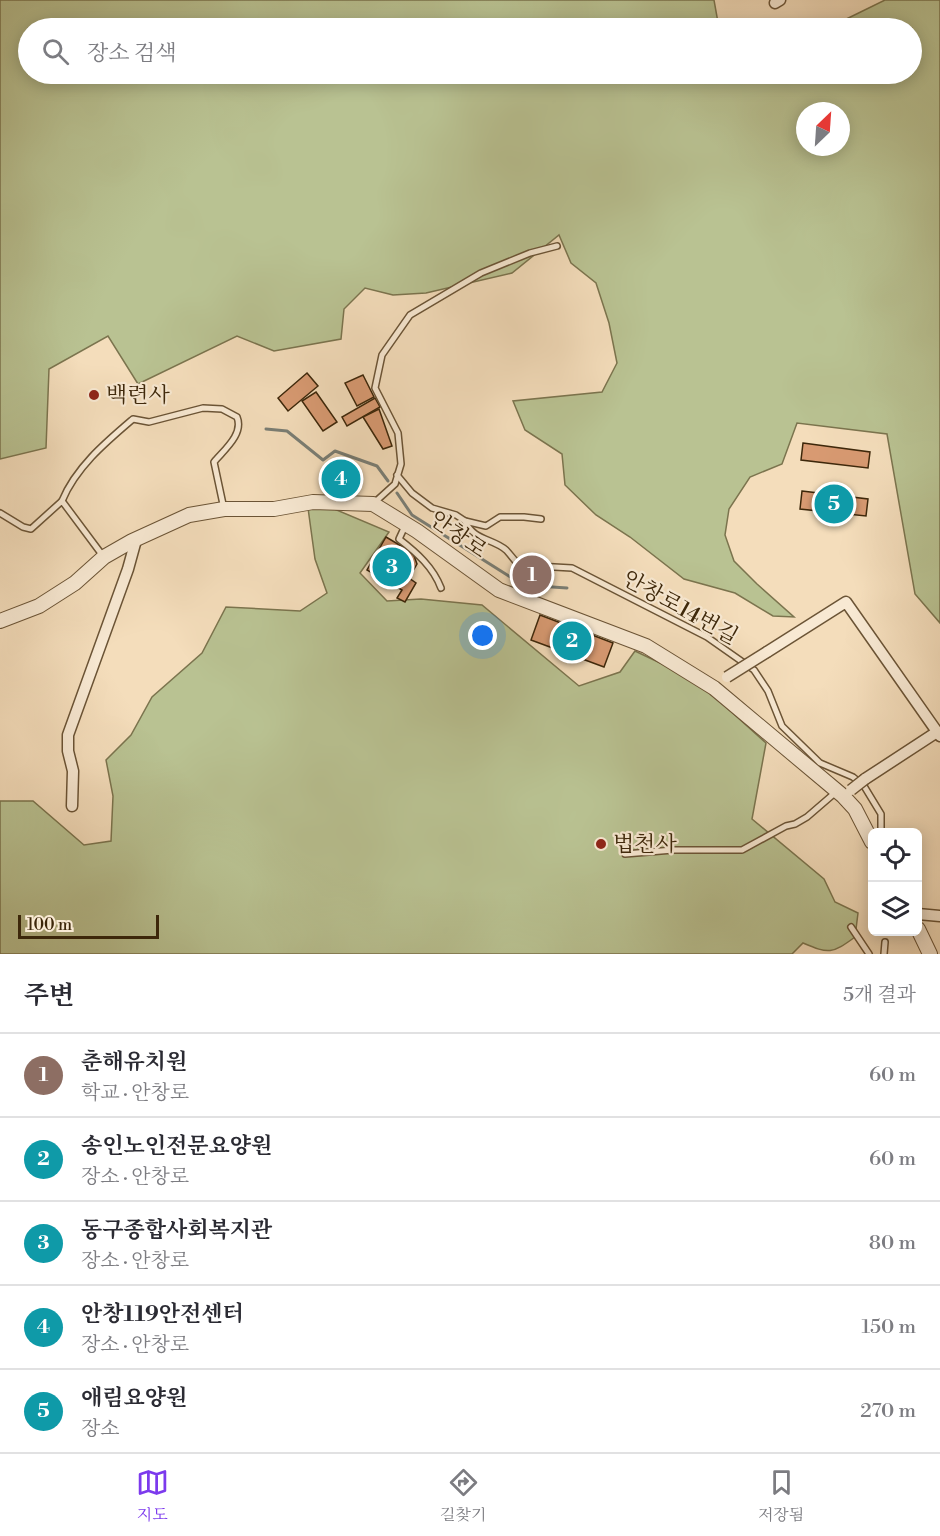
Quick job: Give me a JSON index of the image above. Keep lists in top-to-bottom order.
{
  "streets": {
    "street": ["안창로"],
    "lane": ["안창로14번길"]
  },
  "places": ["백련사", "법천사"],
  "scale_bar": "100 m",
  "north": "top right",
  "page": {
    "search": "장소 검색",
    "pins": [
      "4",
      "5",
      "3",
      "1",
      "2"
    ],
    "scale": "100 m",
    "heading": ["주변", "5개 결과"],
    "list": [
      {
        "mark": "1",
        "name": "춘해유치원",
        "note": "학교 · 안창로",
        "value": "60 m"
      },
      {
        "mark": "2",
        "name": "송인노인전문요양원",
        "note": "장소 · 안창로",
        "value": "60 m"
      },
      {
        "mark": "3",
        "name": "동구종합사회복지관",
        "note": "장소 · 안창로",
        "value": "80 m"
      },
      {
        "mark": "4",
        "name": "안창119안전센터",
        "note": "장소 · 안창로",
        "value": "150 m"
      },
      {
        "mark": "5",
        "name": "애림요양원",
        "note": "장소",
        "value": "270 m"
      }
    ],
    "nav": ["지도", "길찾기", "저장됨"]
  }
}
